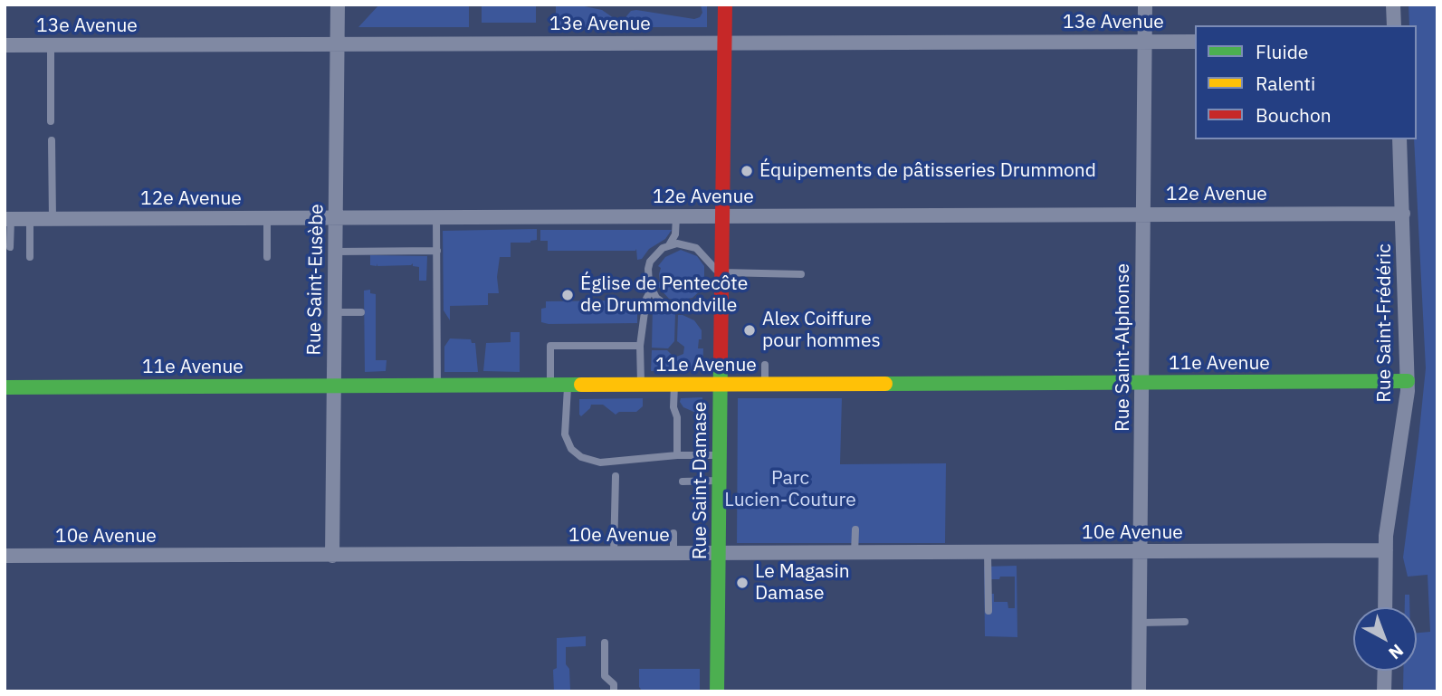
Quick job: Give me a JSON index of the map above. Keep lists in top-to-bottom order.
{
  "streets": {
    "street": [
      "13e Avenue",
      "12e Avenue",
      "Rue Saint-Eusèbe",
      "Rue Saint-Frédéric",
      "Rue Saint-Alphonse",
      "11e Avenue",
      "Rue Saint-Damase",
      "10e Avenue"
    ]
  },
  "crossings": [
    ["13e Avenue", "Rue Saint-Eusèbe"],
    ["13e Avenue", "Rue Saint-Alphonse"],
    ["13e Avenue", "Rue Saint-Damase"],
    ["12e Avenue", "Rue Saint-Eusèbe"],
    ["12e Avenue", "Rue Saint-Frédéric"],
    ["12e Avenue", "Rue Saint-Alphonse"],
    ["12e Avenue", "Rue Saint-Damase"],
    ["Rue Saint-Eusèbe", "11e Avenue"],
    ["Rue Saint-Eusèbe", "10e Avenue"],
    ["Rue Saint-Frédéric", "11e Avenue"],
    ["Rue Saint-Frédéric", "10e Avenue"],
    ["Rue Saint-Alphonse", "11e Avenue"],
    ["Rue Saint-Alphonse", "10e Avenue"],
    ["11e Avenue", "Rue Saint-Damase"],
    ["Rue Saint-Damase", "10e Avenue"]
  ],
  "parks": ["Parc Lucien-Couture"],
  "places": [
    "Équipements de pâtisseries Drummond",
    "Église de Pentecôte de Drummondville",
    "Alex Coiffure pour hommes",
    "Le Magasin Damase"
  ],
  "legend": ["Fluide", "Ralenti", "Bouchon"],
  "north": "bottom right"
}
